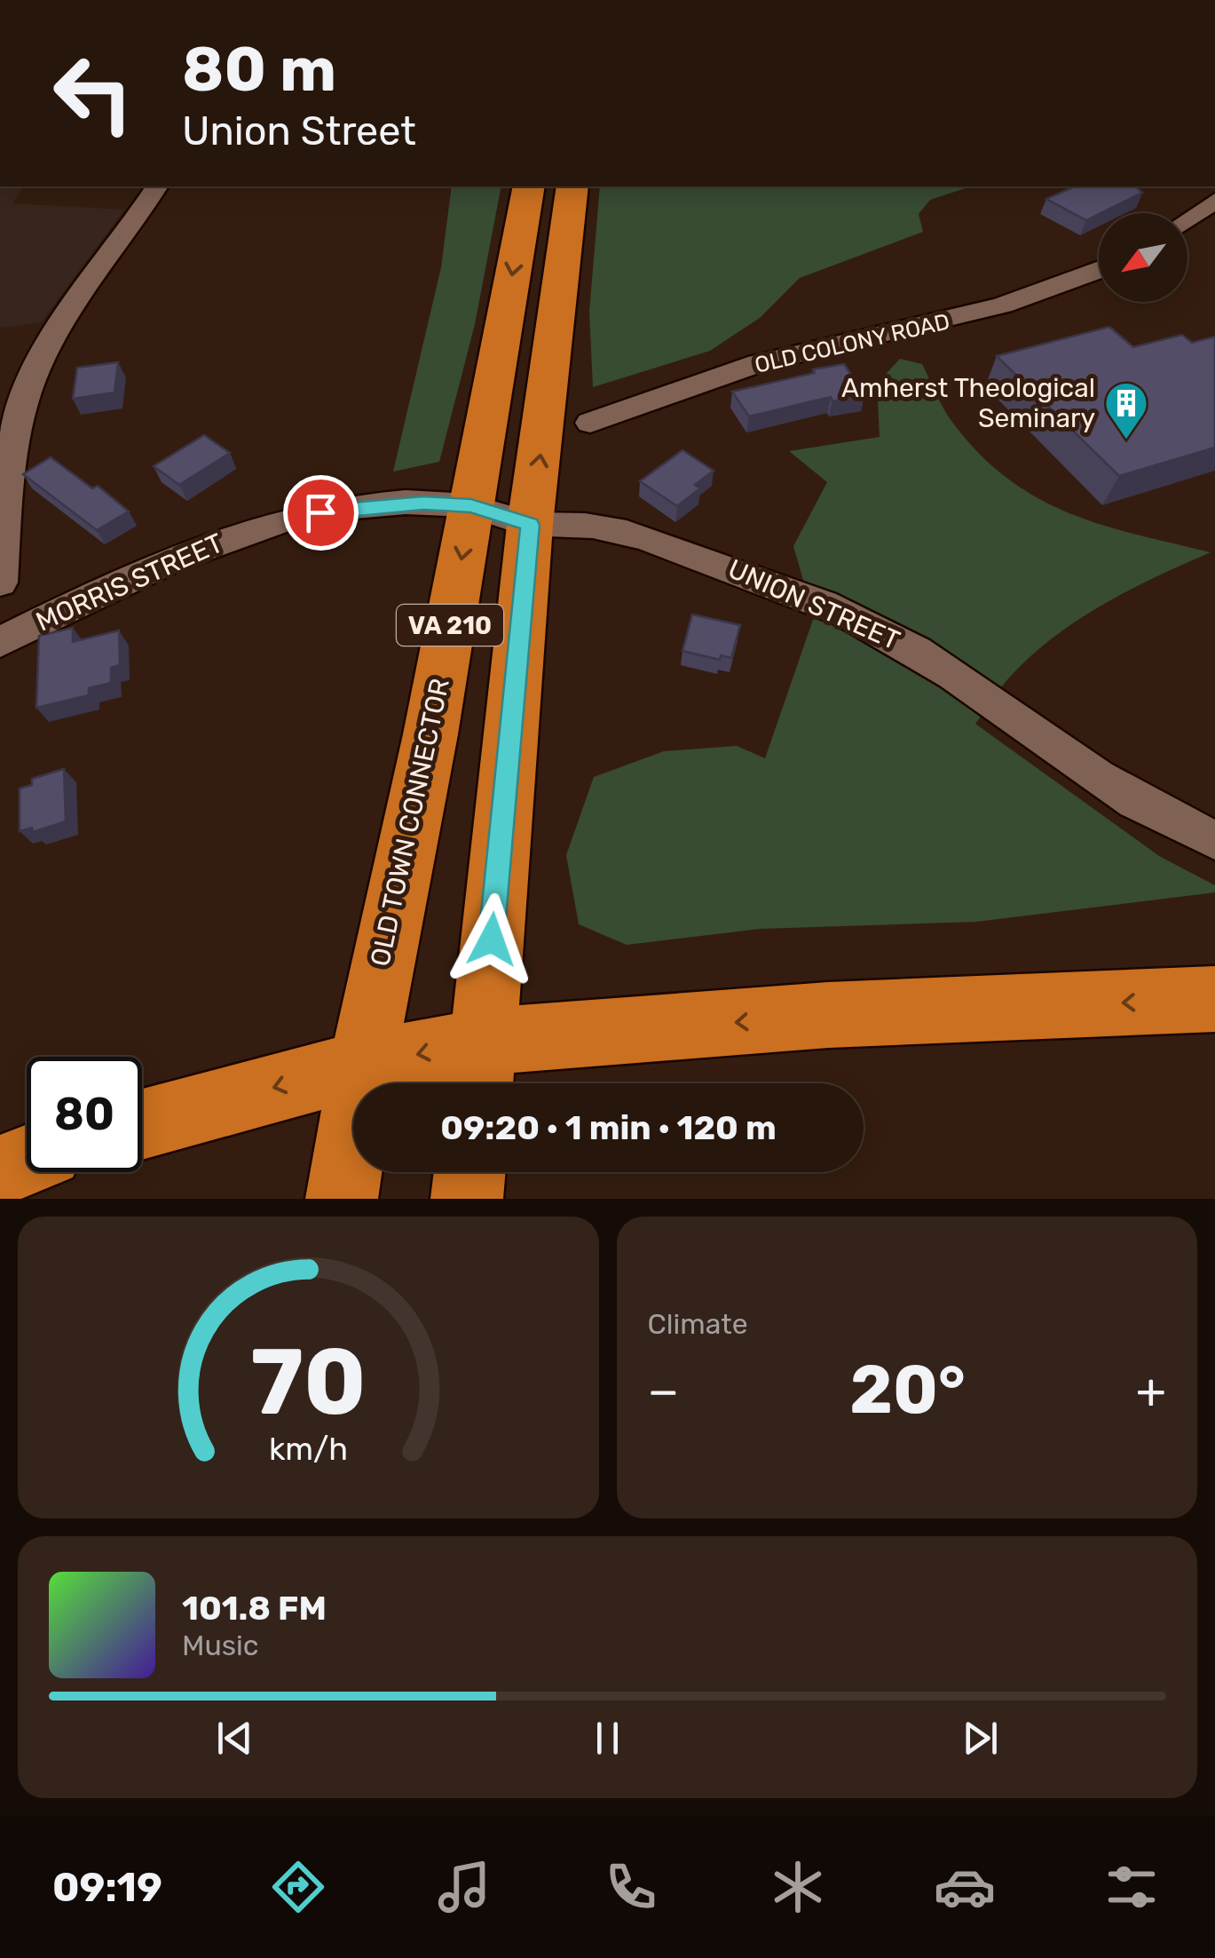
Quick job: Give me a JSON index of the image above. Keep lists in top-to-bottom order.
{
  "streets": {
    "highway": ["VA 210", "OLD TOWN CONNECTOR"],
    "street": ["OLD COLONY ROAD", "MORRIS STREET", "UNION STREET"]
  },
  "crossings": [
    ["MORRIS STREET", "UNION STREET"],
    ["MORRIS STREET", "OLD TOWN CONNECTOR"],
    ["UNION STREET", "VA 210"],
    ["UNION STREET", "OLD TOWN CONNECTOR"]
  ],
  "places": {
    "building": ["Amherst Theological Seminary"]
  },
  "north": "bottom left",
  "page": {
    "turn": ["80 m", "Union Street"],
    "limit": "80",
    "trip": "09:20 · 1 min · 120 m",
    "tile": "Climate",
    "heat": ["−", "20°", "+"],
    "song": ["101.8 FM", "Music"],
    "tabs": "09:19",
    "gauge": ["70", "km/h"]
  }
}
